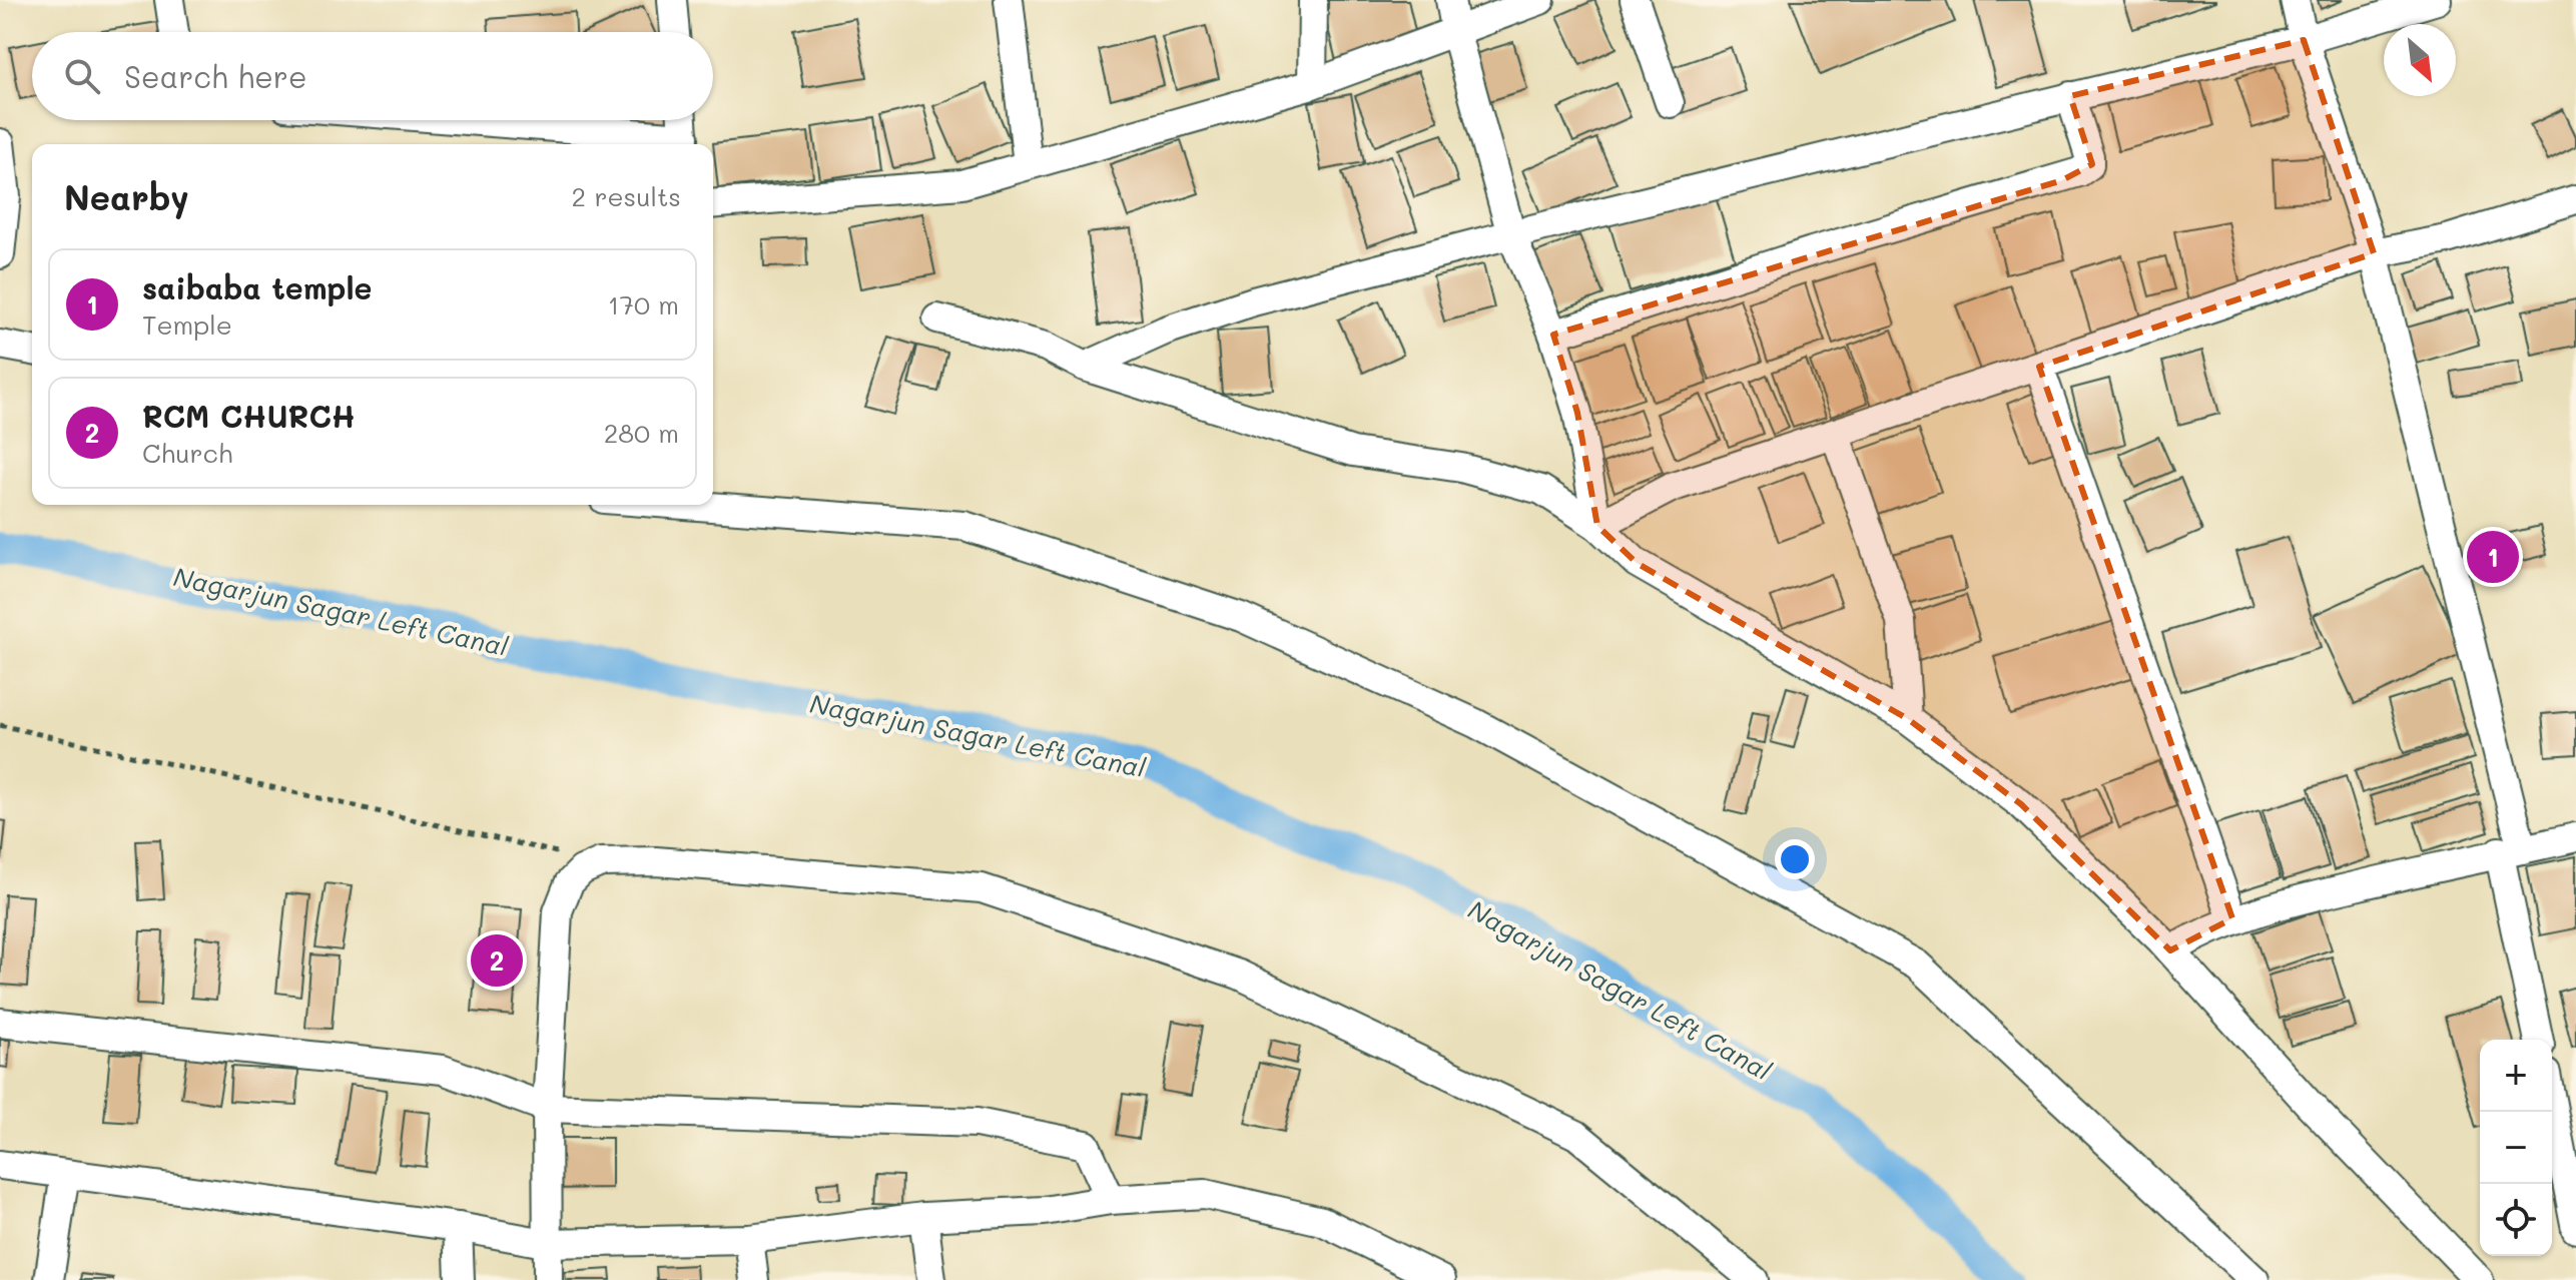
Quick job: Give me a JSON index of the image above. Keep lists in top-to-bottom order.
{
  "water": ["Nagarjun Sagar Left Canal"],
  "north": "bottom right",
  "page": {
    "search": "Search here",
    "heading": ["Nearby", "2 results"],
    "list": [
      {
        "mark": "1",
        "name": "saibaba temple",
        "note": "Temple",
        "value": "170 m"
      },
      {
        "mark": "2",
        "name": "RCM CHURCH",
        "note": "Church",
        "value": "280 m"
      }
    ],
    "pins": ["1", "2"],
    "map_buttons": ["+", "−"]
  }
}
